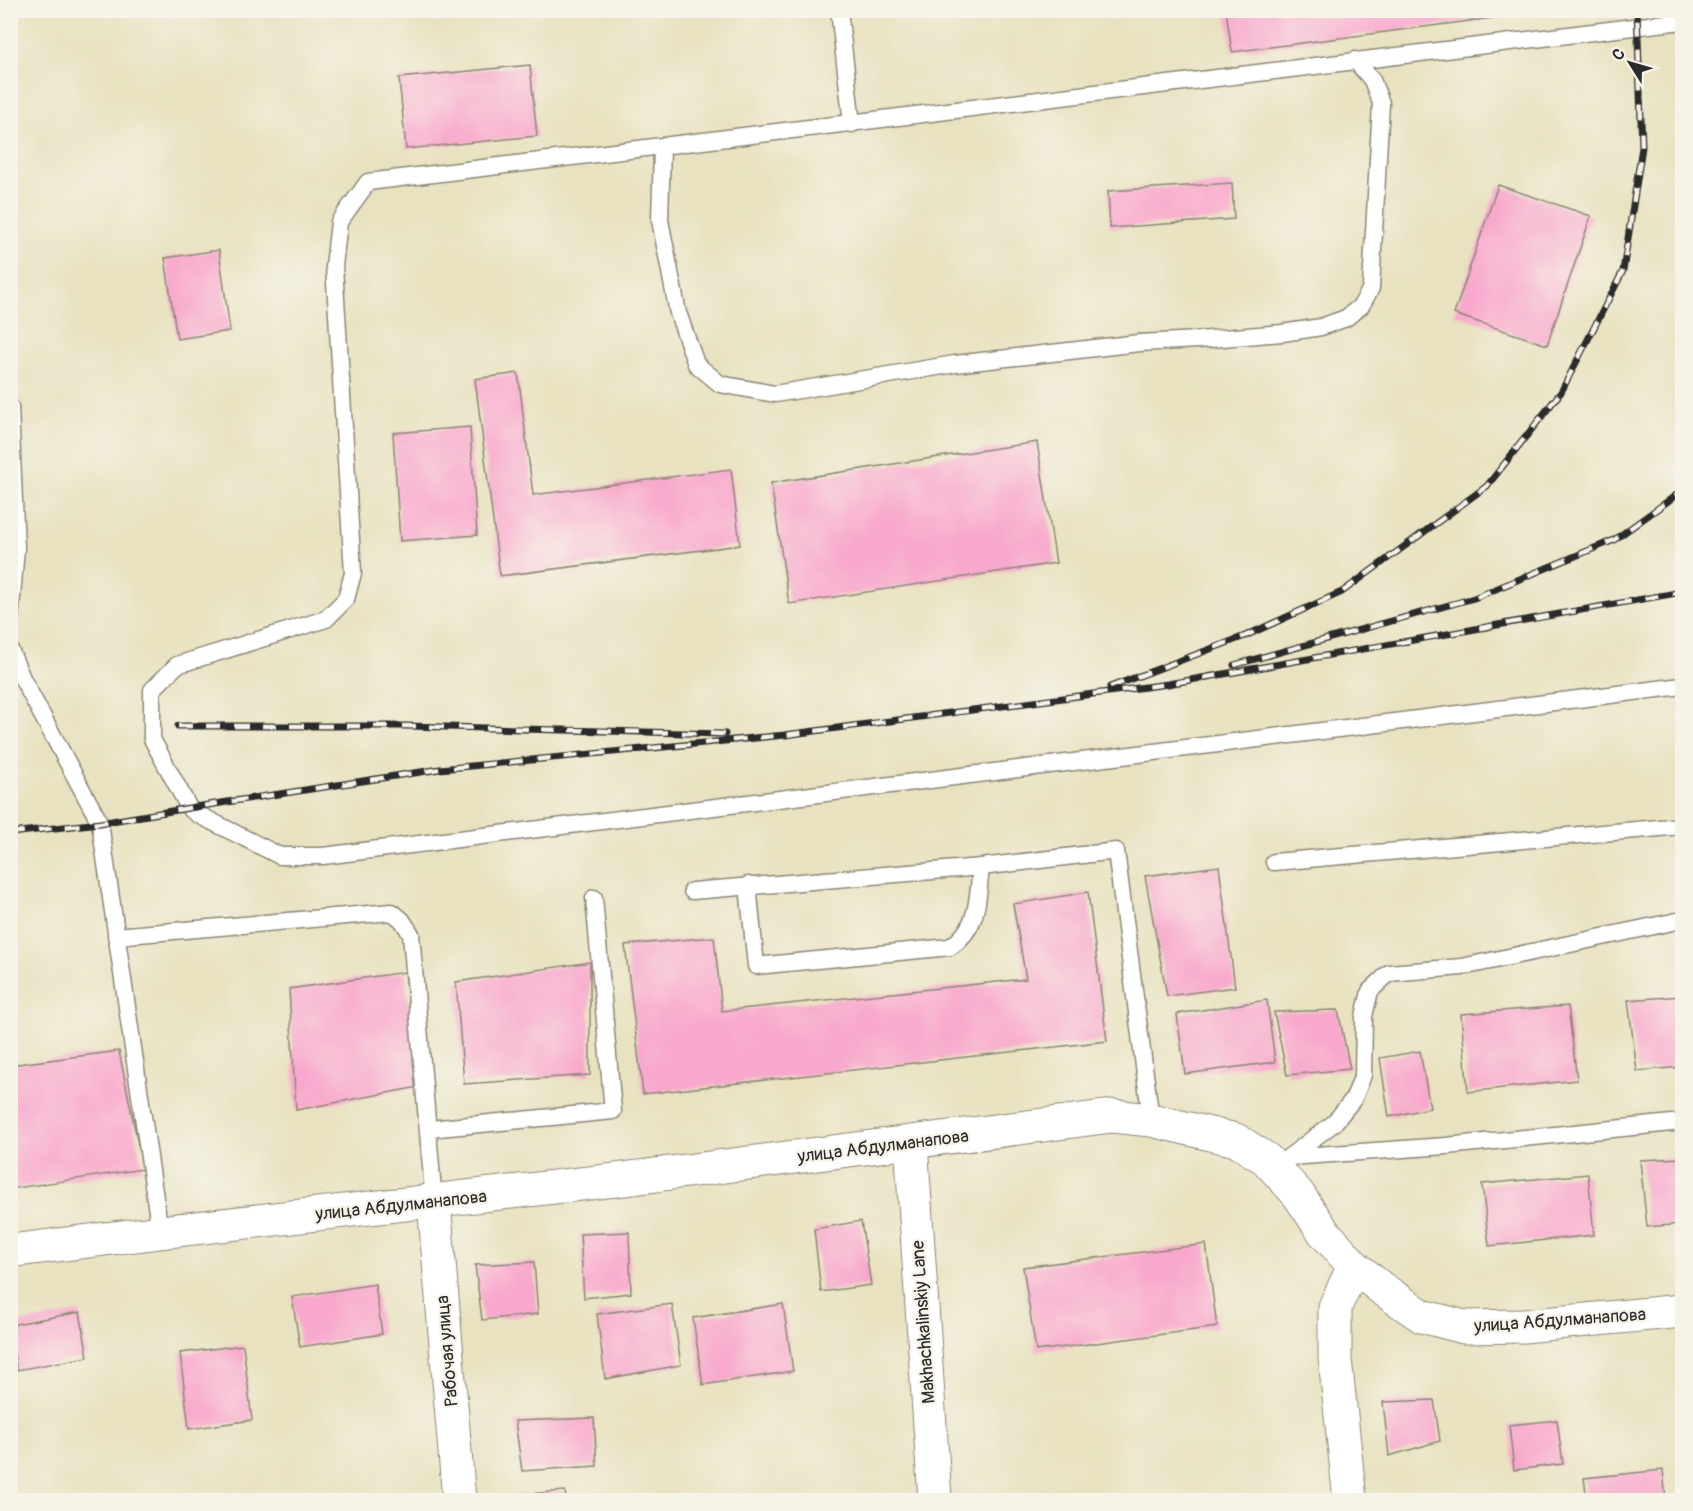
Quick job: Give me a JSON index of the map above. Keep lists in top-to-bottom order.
{
  "streets": {
    "street": ["улица Абдулманапова", "Makhachkalinskiy Lane", "Рабочая улица"]
  },
  "crossings": [
    ["улица Абдулманапова", "Makhachkalinskiy Lane"],
    ["улица Абдулманапова", "Рабочая улица"]
  ],
  "north": "top left"
}
